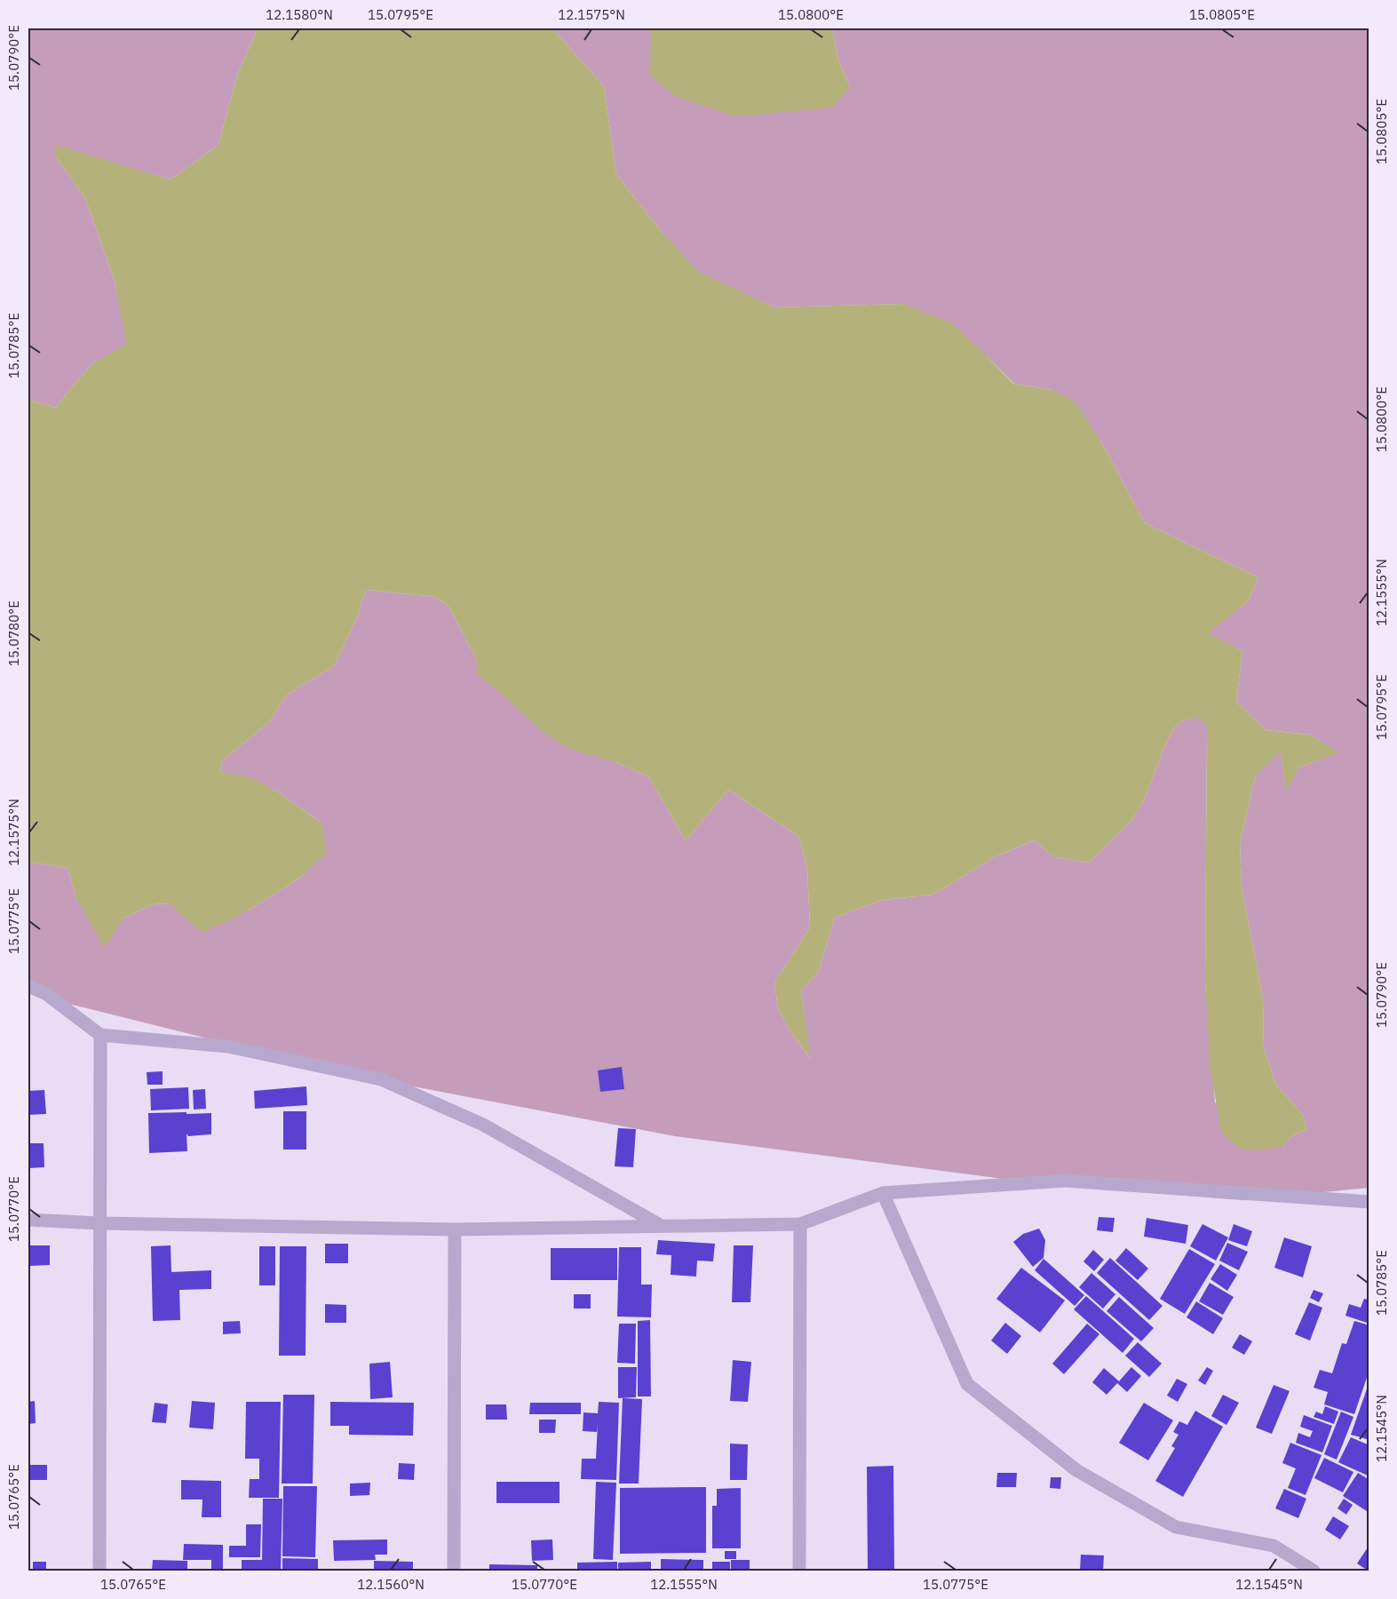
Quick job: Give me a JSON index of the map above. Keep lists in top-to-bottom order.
{
  "coordinates": [
    "12.1580°N",
    "15.0795°E",
    "12.1575°N",
    "15.0800°E",
    "15.0805°E",
    "15.0790°E",
    "15.0785°E",
    "12.1555°N",
    "15.0780°E",
    "15.0775°E",
    "15.0770°E",
    "12.1545°N",
    "15.0765°E",
    "12.1560°N"
  ]
}
